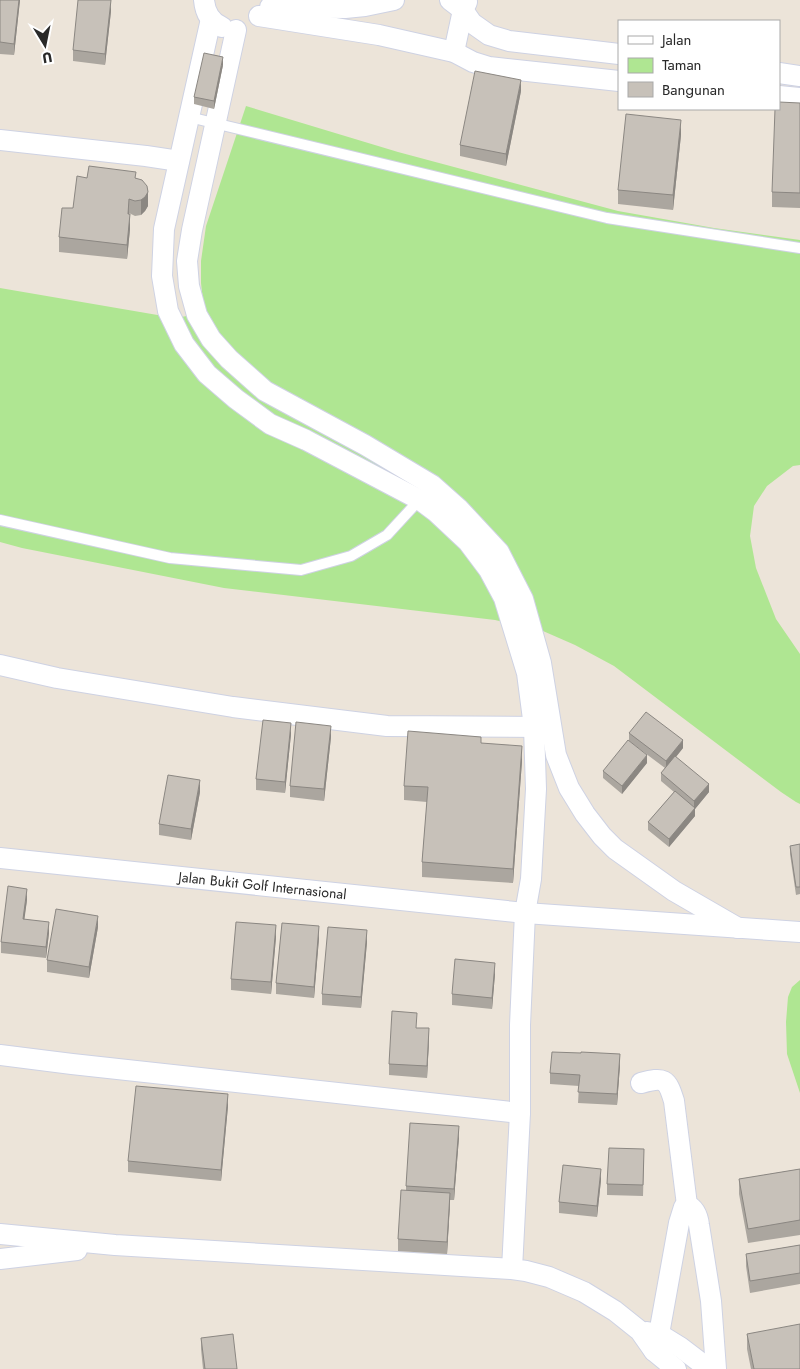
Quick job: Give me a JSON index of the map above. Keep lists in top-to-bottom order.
{
  "streets": {
    "street": ["Jalan Bukit Golf Internasional"]
  },
  "legend": ["Jalan", "Taman", "Bangunan"],
  "north": "bottom"
}
